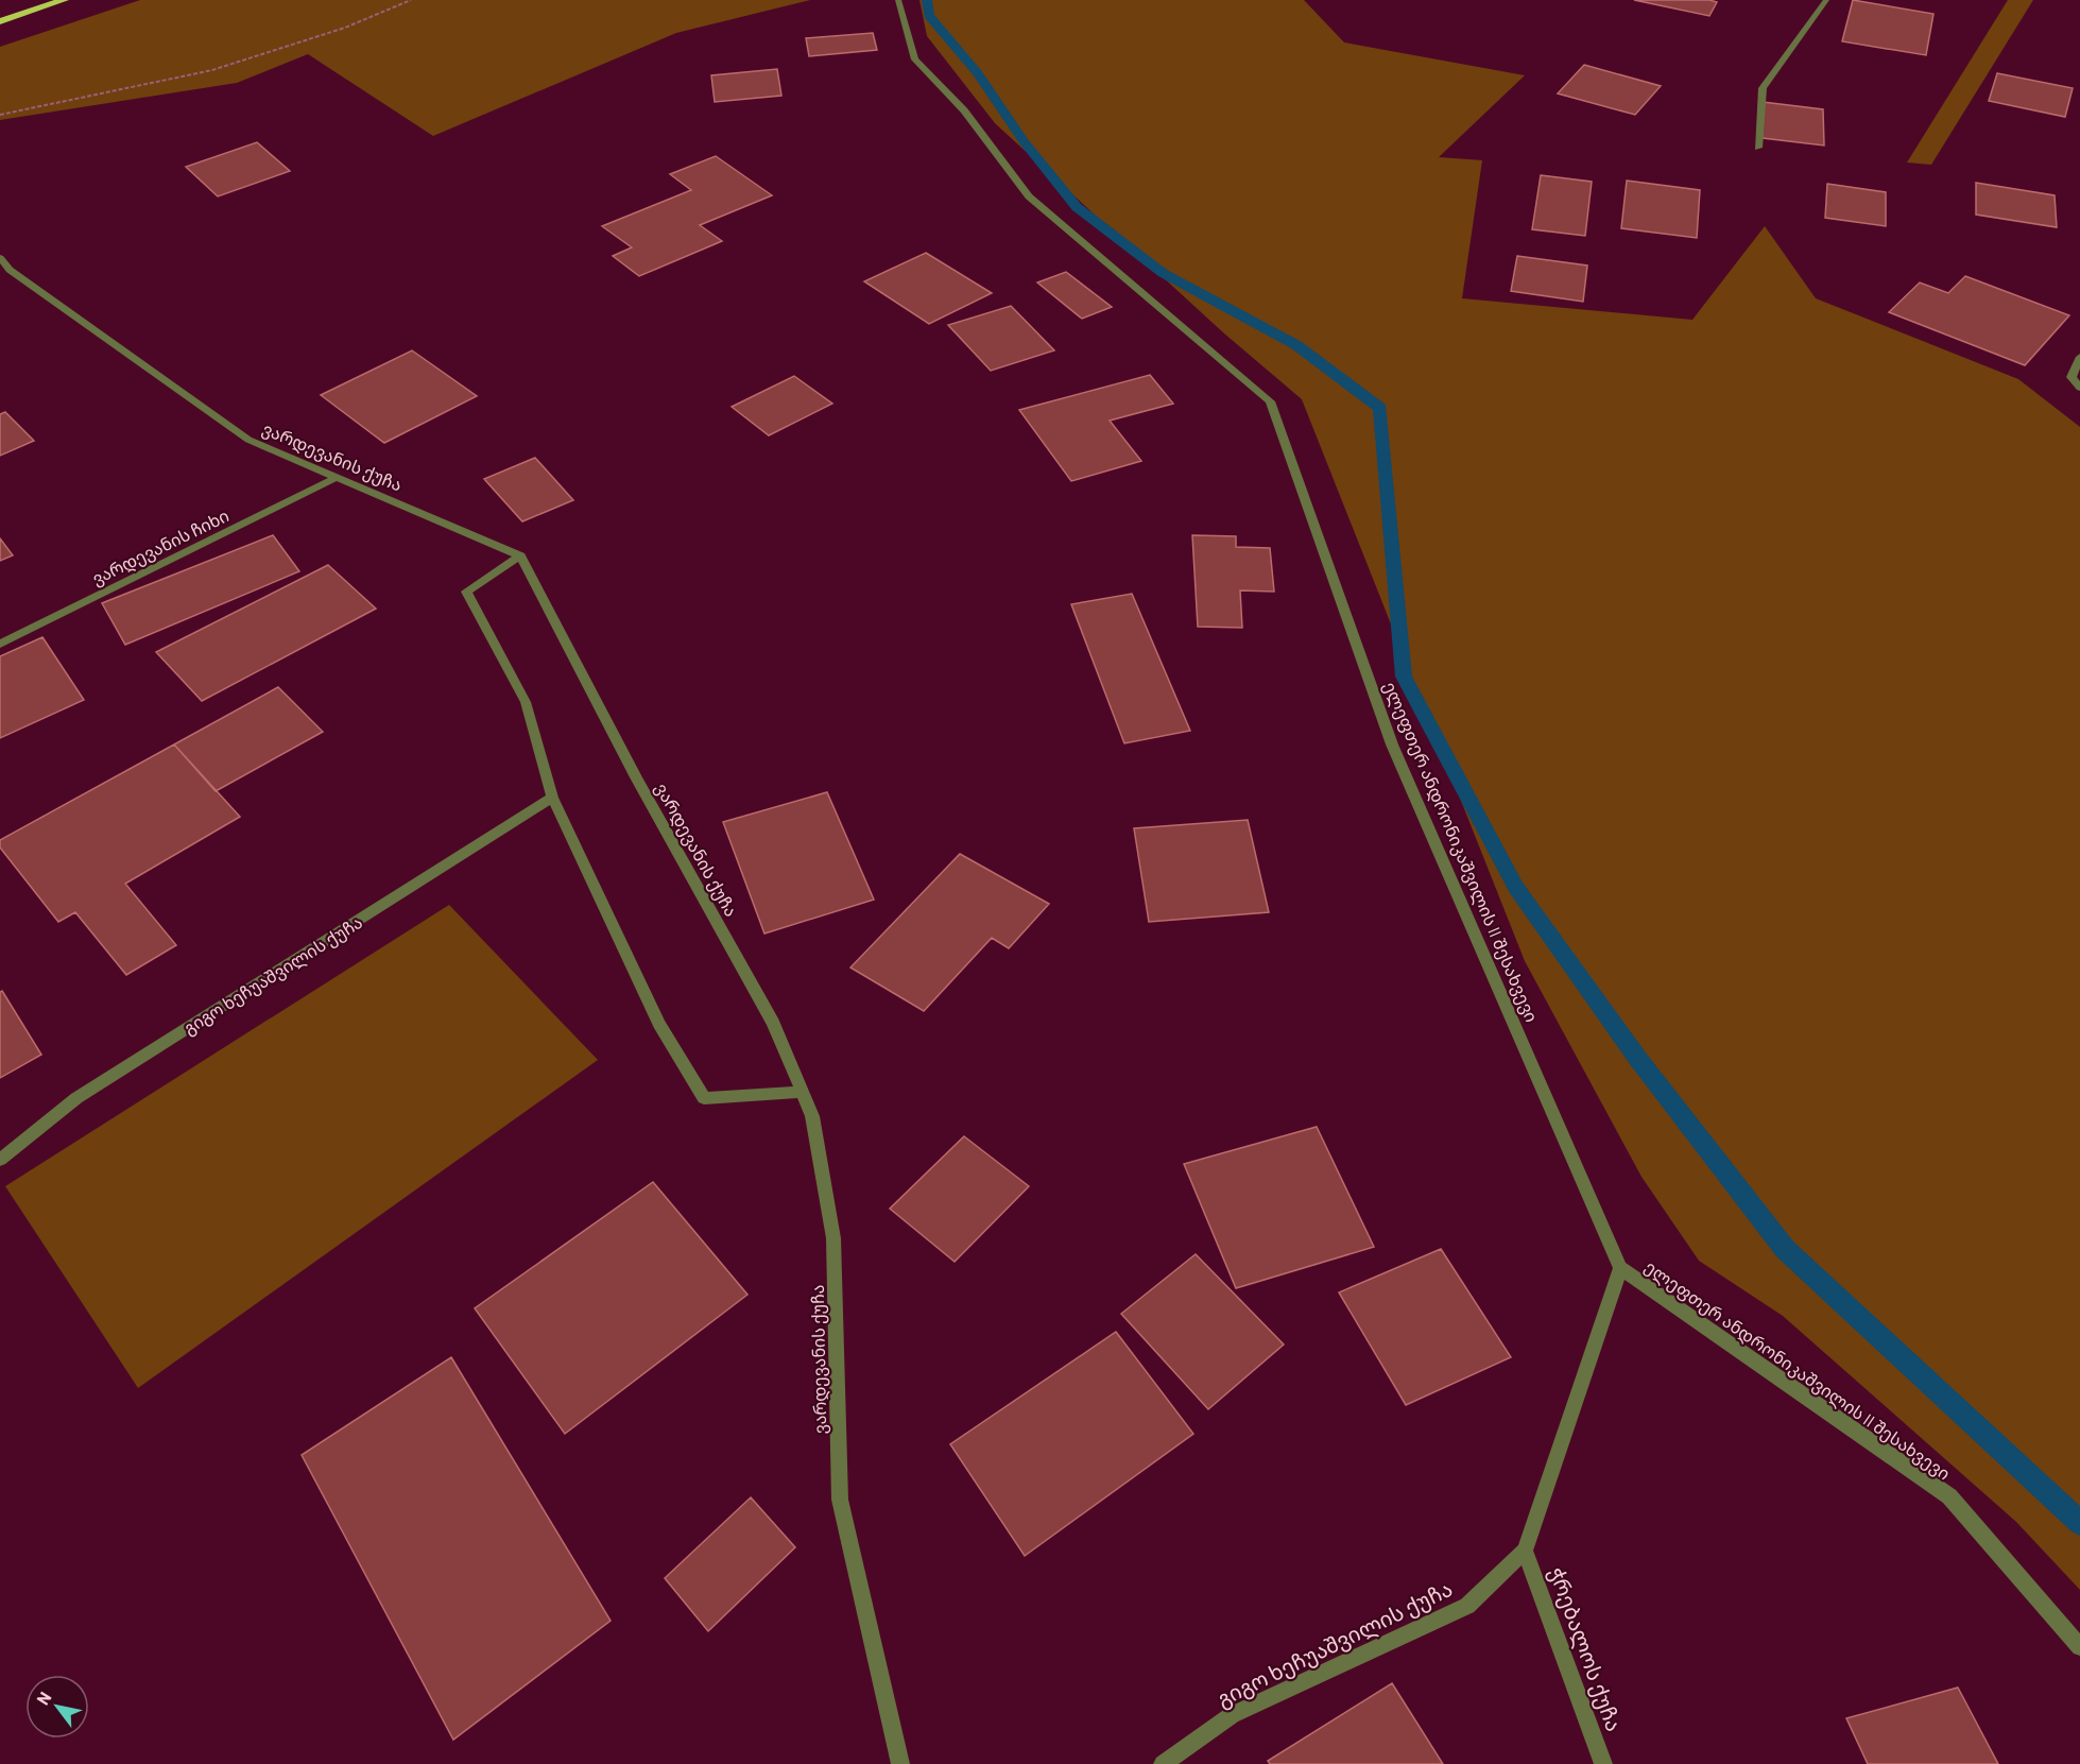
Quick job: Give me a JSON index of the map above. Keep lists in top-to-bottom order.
{
  "streets": {
    "street": [
      "ვარდევანის ქუჩა",
      "ვარდევანის ჩიხი",
      "ელეფთერ ანდრონიკაშვილის II შესახვევი",
      "გიგო ხეჩუაშვილის ქუჩა",
      "ჭრებალოს ქუჩა"
    ]
  },
  "crossings": [
    ["ვარდევანის ქუჩა", "ვარდევანის ჩიხი"],
    ["ელეფთერ ანდრონიკაშვილის II შესახვევი", "გიგო ხეჩუაშვილის ქუჩა"],
    ["გიგო ხეჩუაშვილის ქუჩა", "ჭრებალოს ქუჩა"]
  ],
  "north": "top left"
}
